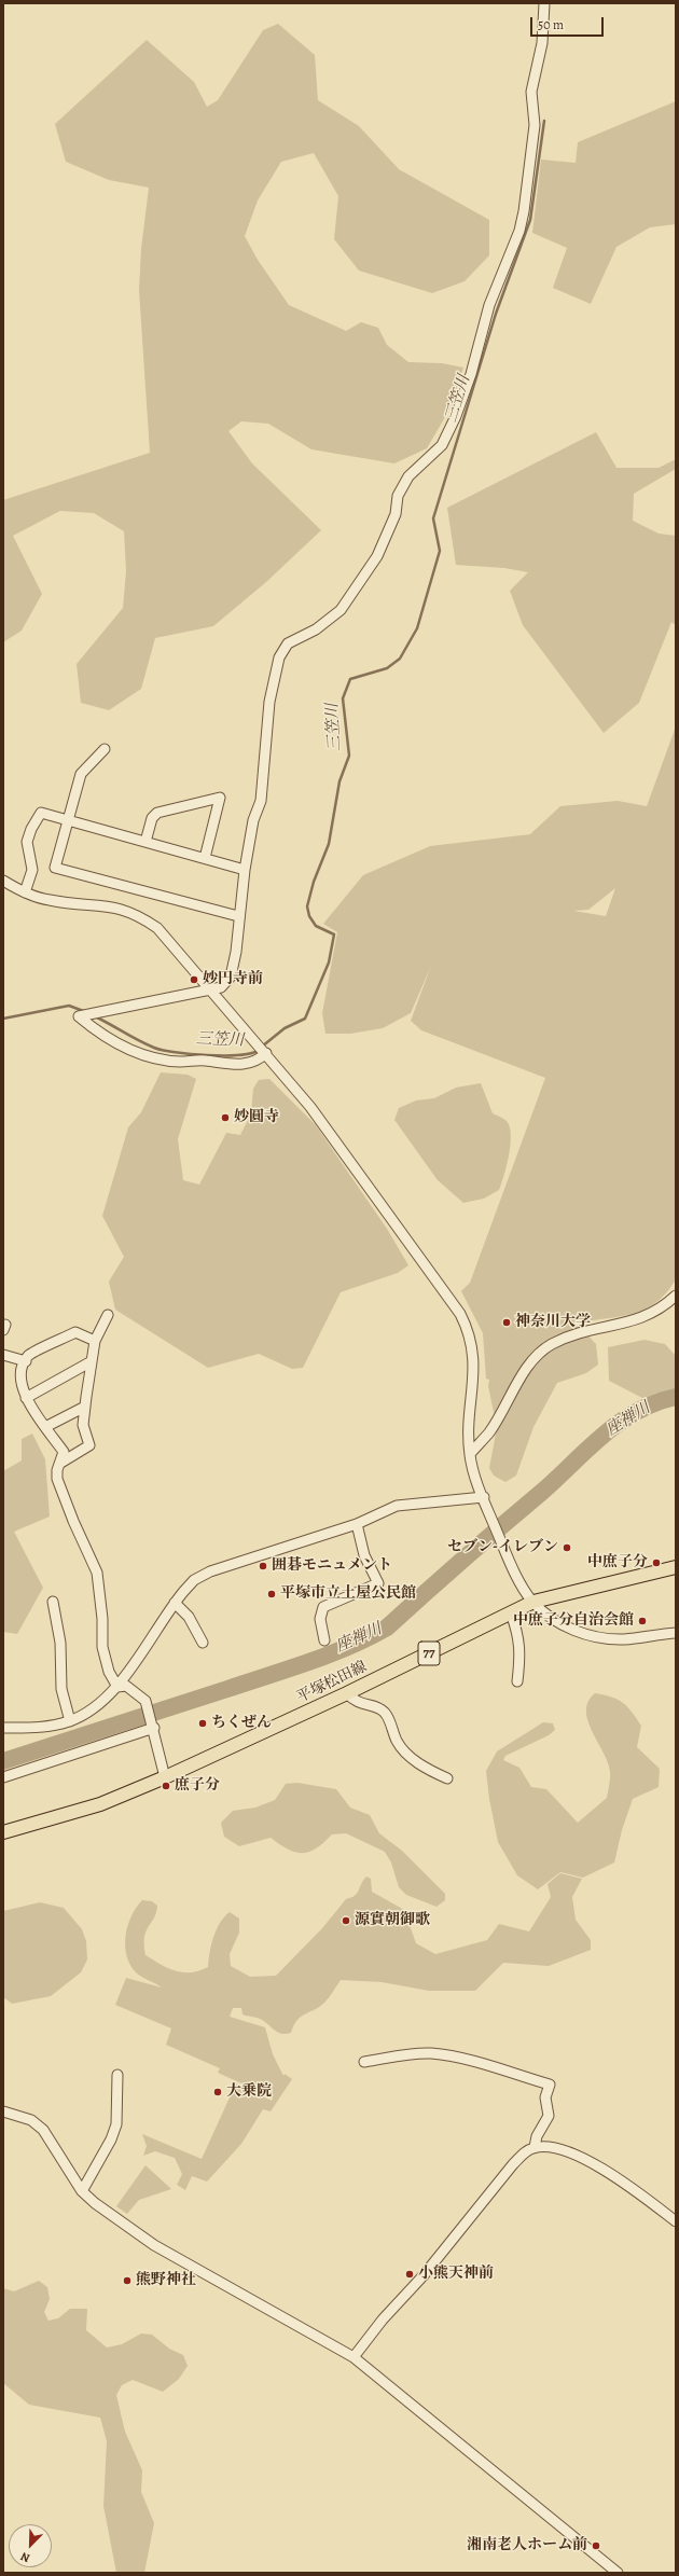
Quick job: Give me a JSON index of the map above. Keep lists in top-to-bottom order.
{
  "streets": {
    "main road": ["77", "平塚松田線"]
  },
  "water": ["三笠川", "座禅川"],
  "places": [
    "妙円寺前",
    "妙圓寺",
    "神奈川大学",
    "セブン-イレブン",
    "中庶子分",
    "囲碁モニュメント",
    "平塚市立土屋公民館",
    "中庶子分自治会館",
    "ちくぜん",
    "庶子分",
    "源實朝御歌",
    "大乗院",
    "小熊天神前",
    "熊野神社",
    "湘南老人ホーム前"
  ],
  "scale_bar": "50 m",
  "north": "bottom left"
}
